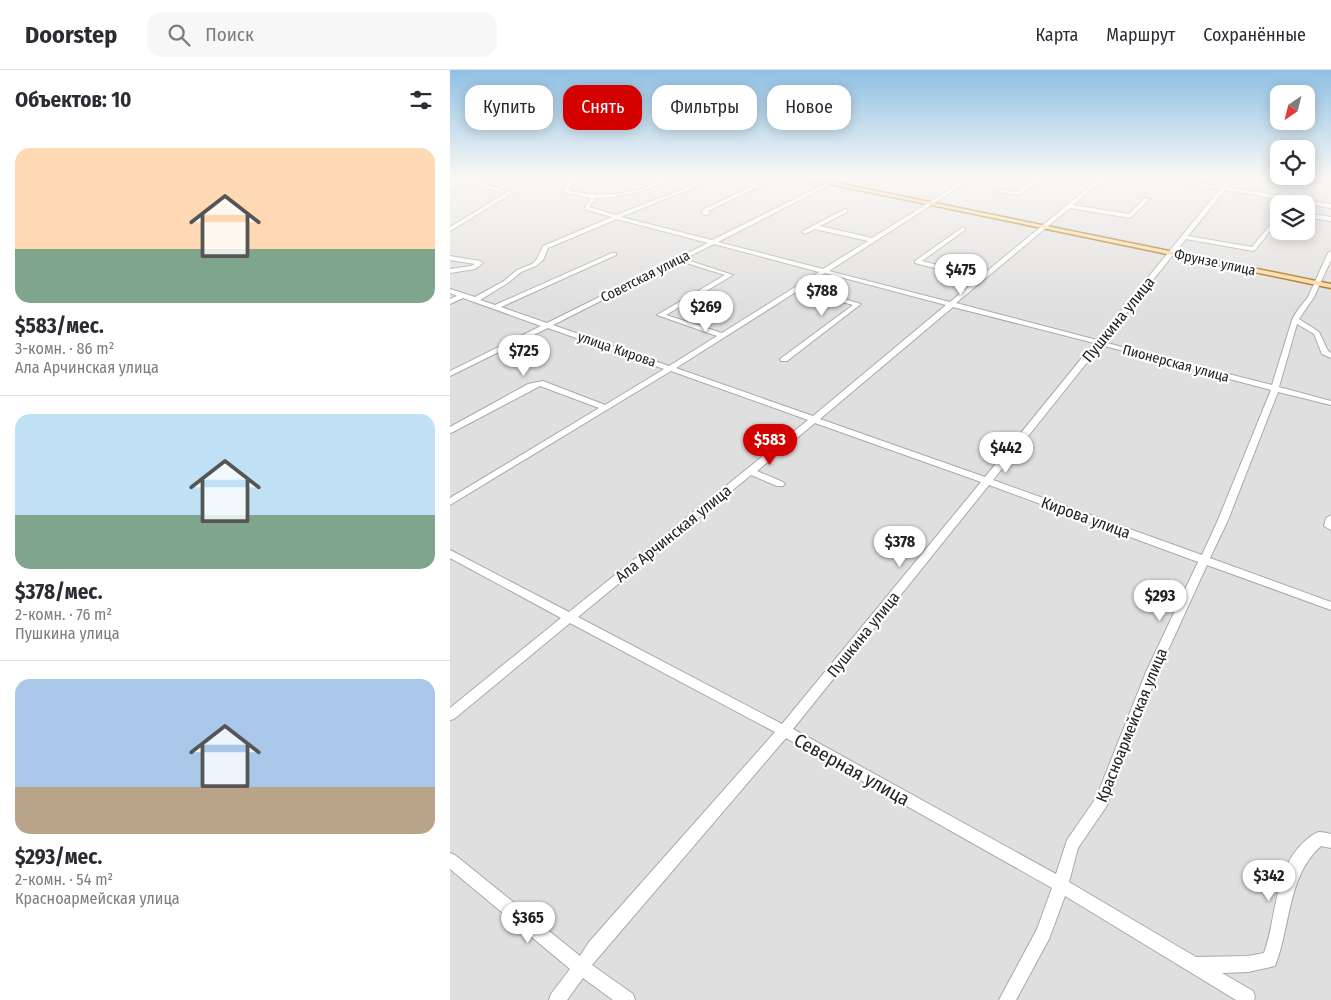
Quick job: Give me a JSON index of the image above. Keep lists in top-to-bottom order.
{
  "streets": {
    "main road": ["Фрунзе улица"],
    "street": [
      "Советская улица",
      "Пушкина улица",
      "улица Кирова",
      "Пионерская улица",
      "Кирова улица",
      "Ала Арчинская улица",
      "Красноармейская улица",
      "Северная улица"
    ]
  },
  "crossings": [
    ["Фрунзе улица", "Пушкина улица"],
    ["Фрунзе улица", "Ала Арчинская улица"],
    ["Фрунзе улица", "Красноармейская улица"],
    ["Советская улица", "улица Кирова"],
    ["Советская улица", "Пионерская улица"],
    ["Пушкина улица", "Пионерская улица"],
    ["Пушкина улица", "Кирова улица"],
    ["Пушкина улица", "Северная улица"],
    ["улица Кирова", "Кирова улица"],
    ["Пионерская улица", "Ала Арчинская улица"],
    ["Пионерская улица", "Красноармейская улица"],
    ["Кирова улица", "Ала Арчинская улица"],
    ["Кирова улица", "Красноармейская улица"],
    ["Ала Арчинская улица", "Северная улица"],
    ["Красноармейская улица", "Северная улица"]
  ],
  "north": "bottom left",
  "page": {
    "header": "Doorstep",
    "search": "Поиск",
    "nav": ["Карта", "Маршрут", "Сохранённые"],
    "heading": "Объектов: 10",
    "chip": [
      "Купить",
      "Снять",
      "Фильтры",
      "Новое"
    ],
    "list": [
      {
        "name": "$583/мес.",
        "note": "3-комн. · 86 m² · Ала Арчинская улица"
      },
      {
        "name": "$378/мес.",
        "note": "2-комн. · 76 m² · Пушкина улица"
      },
      {
        "name": "$293/мес.",
        "note": "2-комн. · 54 m² · Красноармейская улица"
      }
    ],
    "price": [
      "$475",
      "$788",
      "$269",
      "$725",
      "$583",
      "$442",
      "$378",
      "$293",
      "$342",
      "$365"
    ]
  }
}
